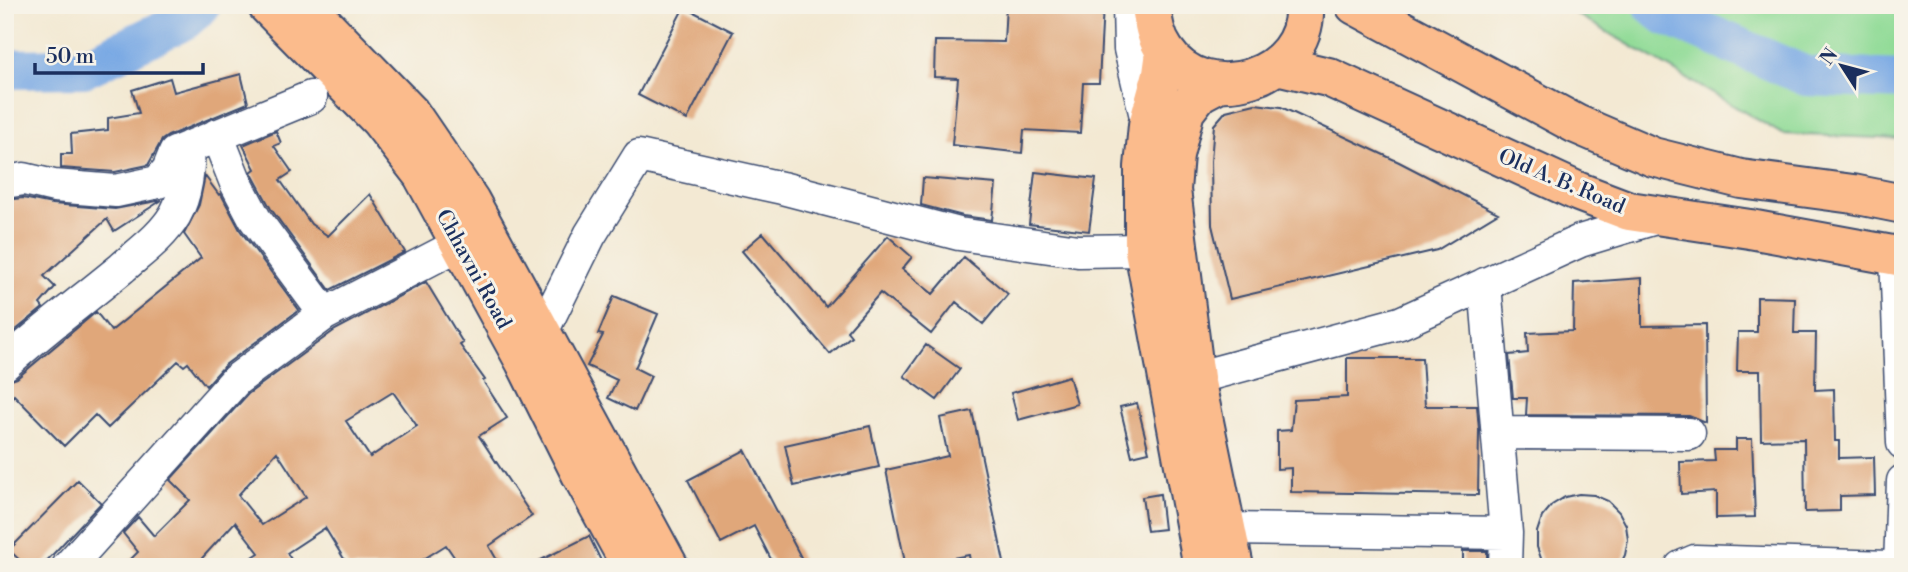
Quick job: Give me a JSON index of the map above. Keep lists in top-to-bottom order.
{
  "streets": {
    "main road": ["Old A. B. Road", "Chhavni Road"]
  },
  "scale_bar": "50 m",
  "north": "top left"
}
